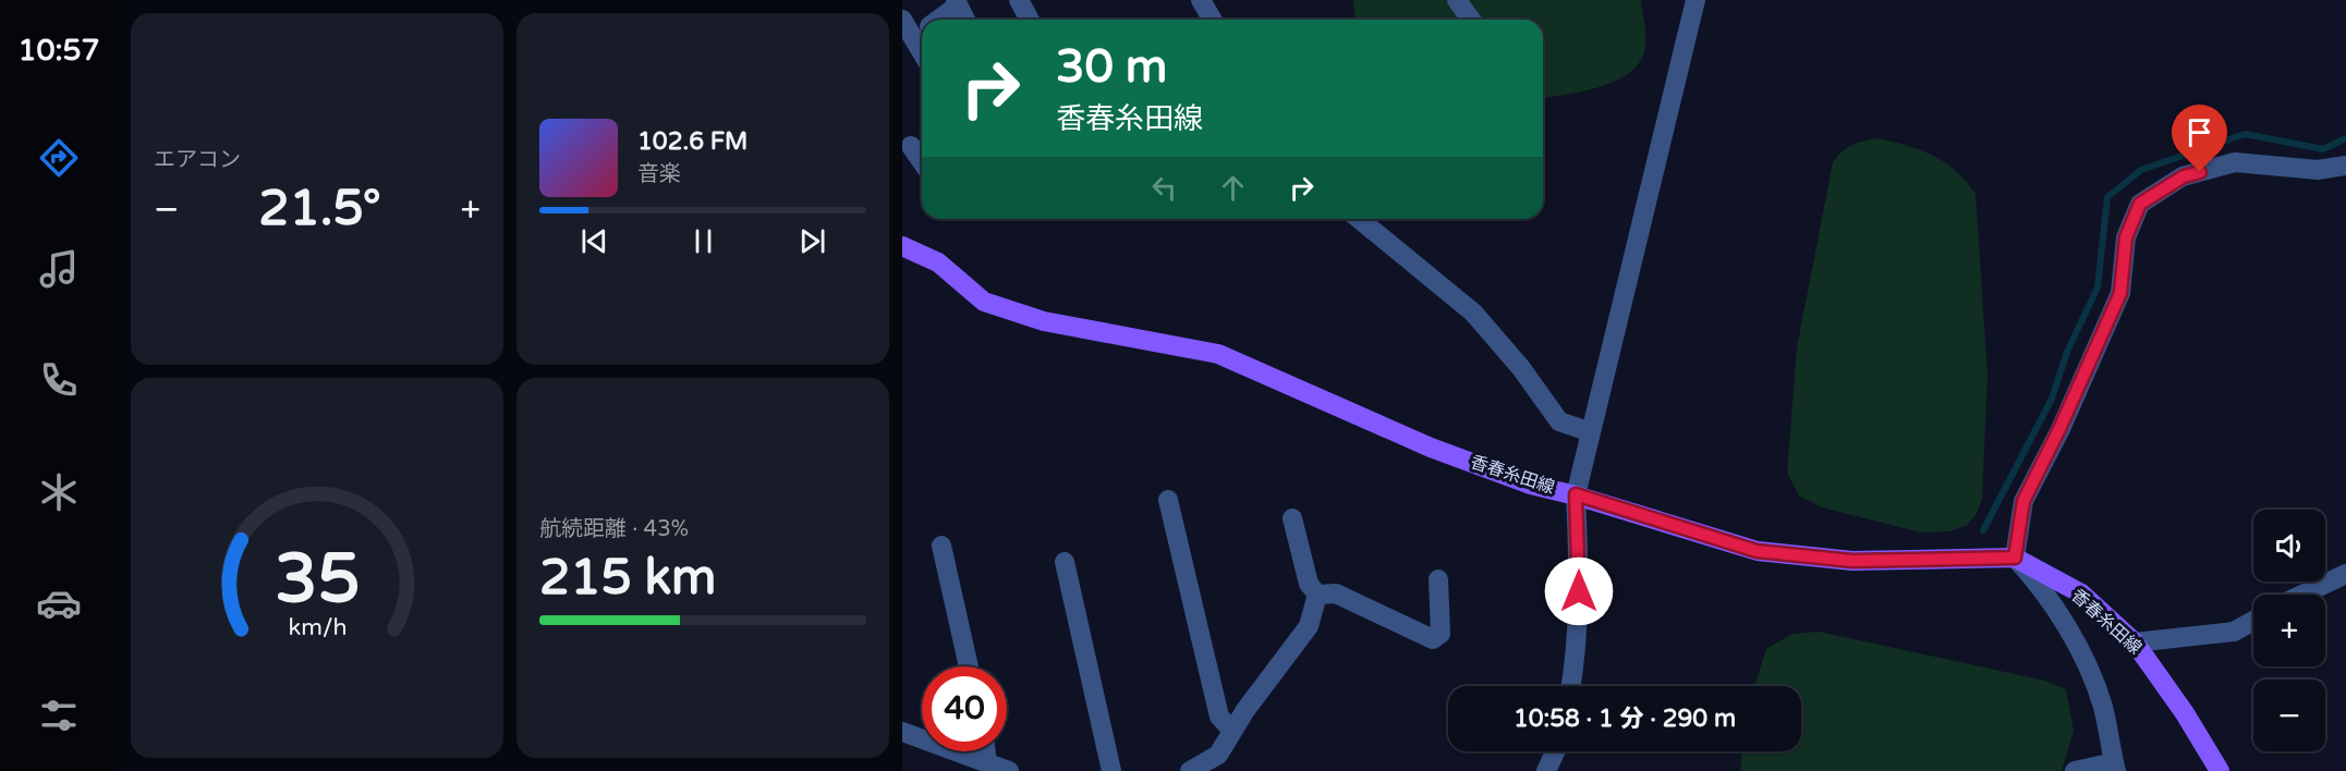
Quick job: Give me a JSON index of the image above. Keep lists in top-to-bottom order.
{
  "streets": {
    "main road": ["香春糸田線"]
  },
  "page": {
    "tabs": "10:57",
    "tile": [
      "エアコン",
      ["航続距離 · 43%", "215 km"]
    ],
    "turn": ["30 m", "香春糸田線"],
    "song": ["102.6 FM", "音楽"],
    "heat": ["−", "21.5°", "+"],
    "map_buttons": ["+", "−"],
    "limit": "40",
    "trip": "10:58 · 1 分 · 290 m",
    "gauge": ["35", "km/h"]
  }
}
